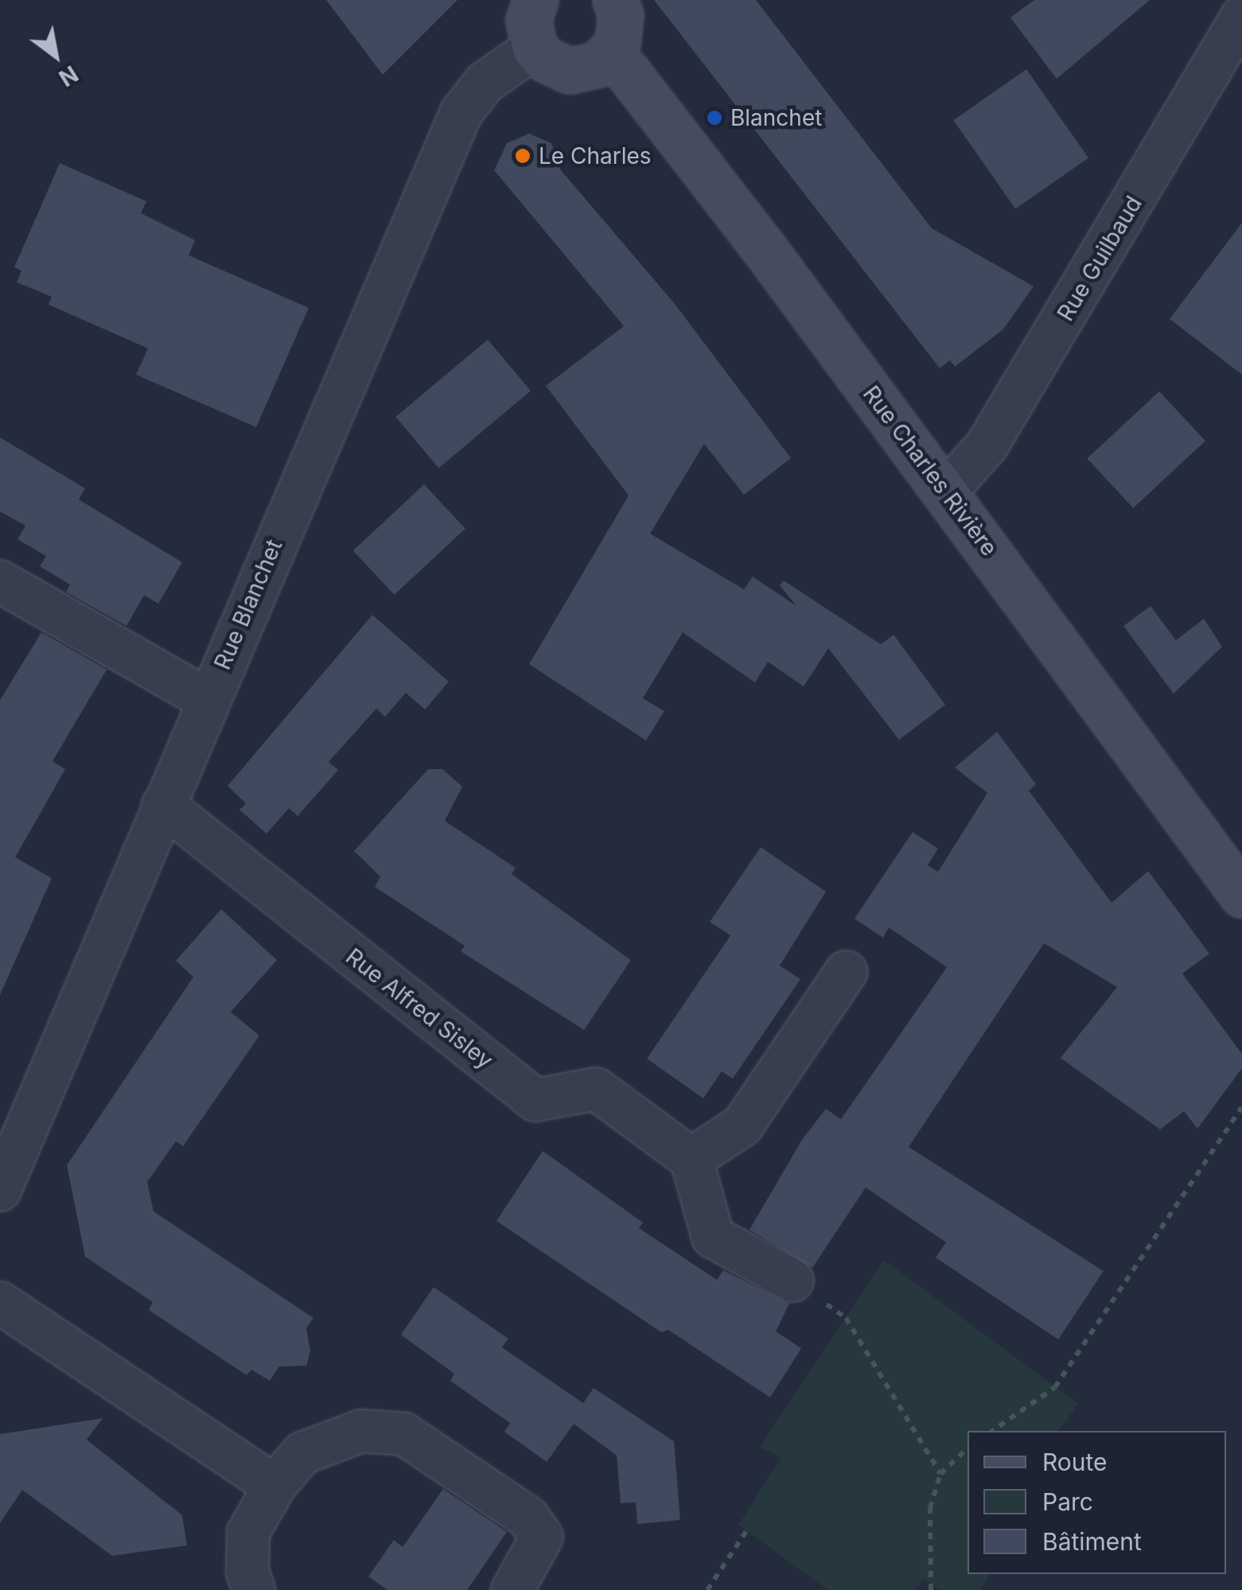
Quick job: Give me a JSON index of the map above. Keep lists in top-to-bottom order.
{
  "streets": {
    "main road": ["Rue Charles Rivière"],
    "street": ["Rue Guilbaud", "Rue Blanchet", "Rue Alfred Sisley"]
  },
  "crossings": [
    ["Rue Guilbaud", "Rue Charles Rivière"],
    ["Rue Blanchet", "Rue Alfred Sisley"]
  ],
  "places": ["Blanchet", "Le Charles"],
  "legend": ["Route", "Parc", "Bâtiment"],
  "north": "bottom right"
}
